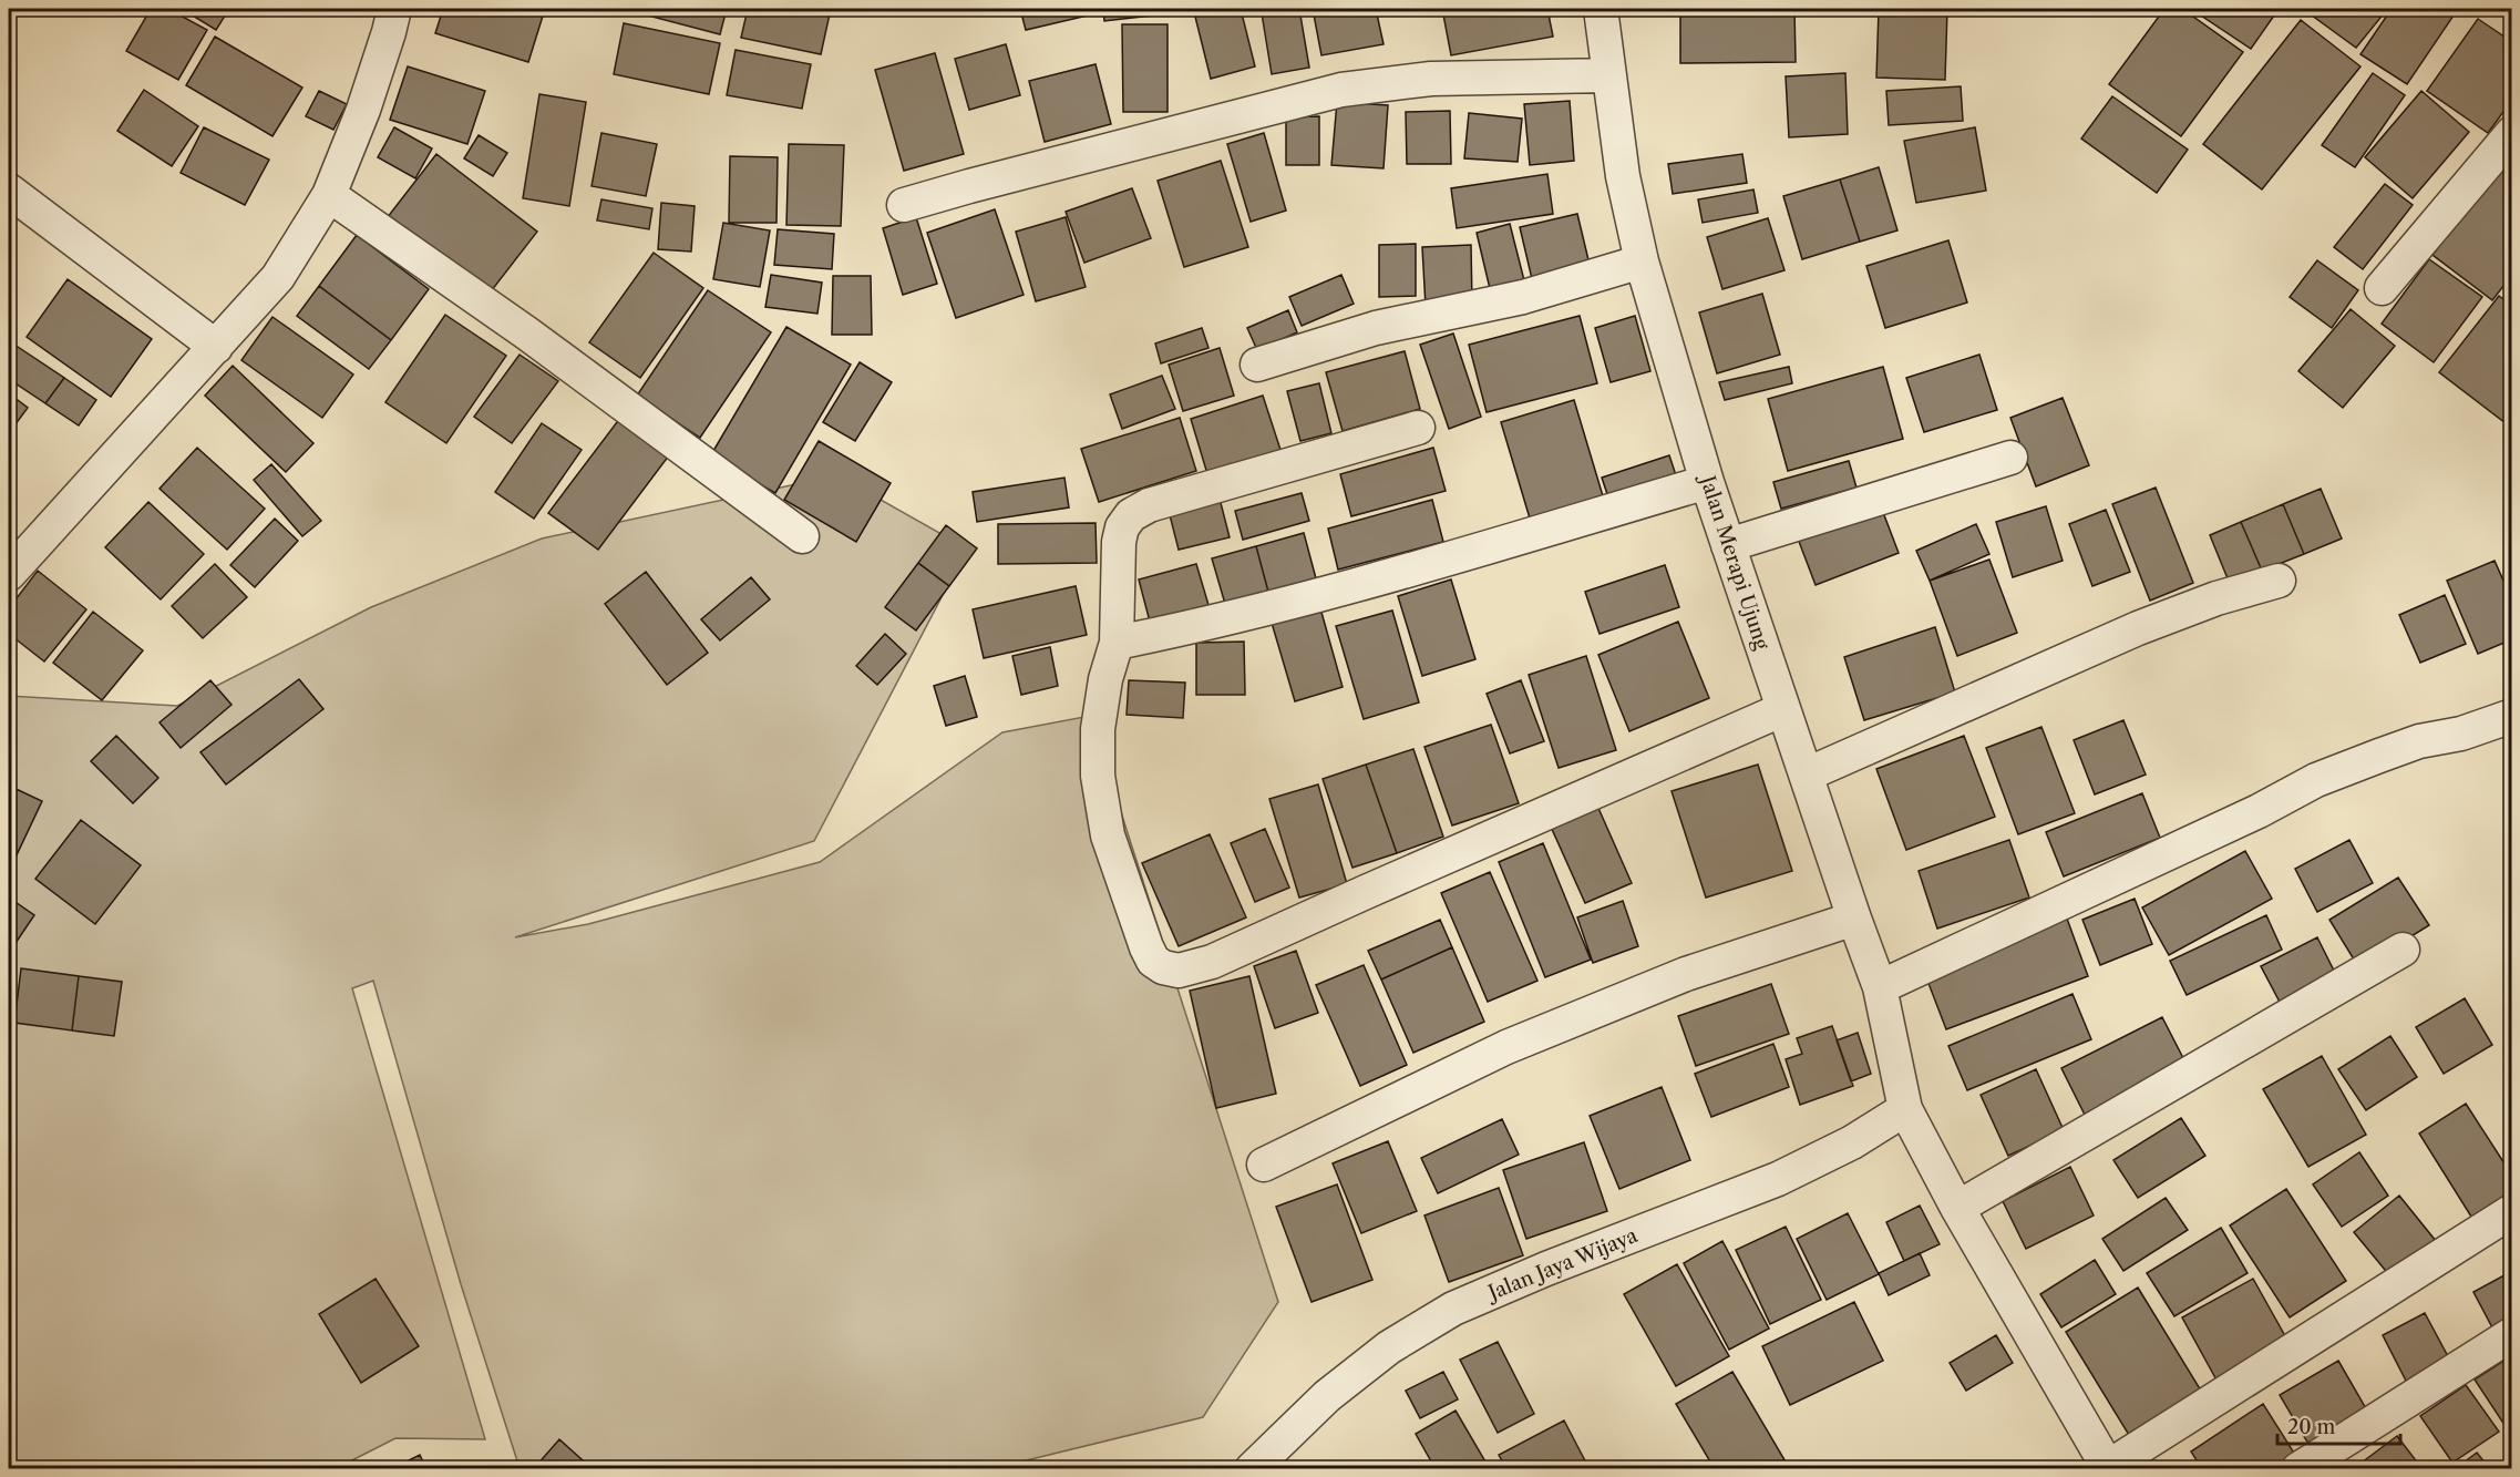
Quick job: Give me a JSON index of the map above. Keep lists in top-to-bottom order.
{
  "streets": {
    "street": ["Jalan Merapi Ujung", "Jalan Jaya Wijaya"]
  },
  "crossings": [
    ["Jalan Merapi Ujung", "Jalan Jaya Wijaya"]
  ],
  "scale_bar": "20 m"
}
